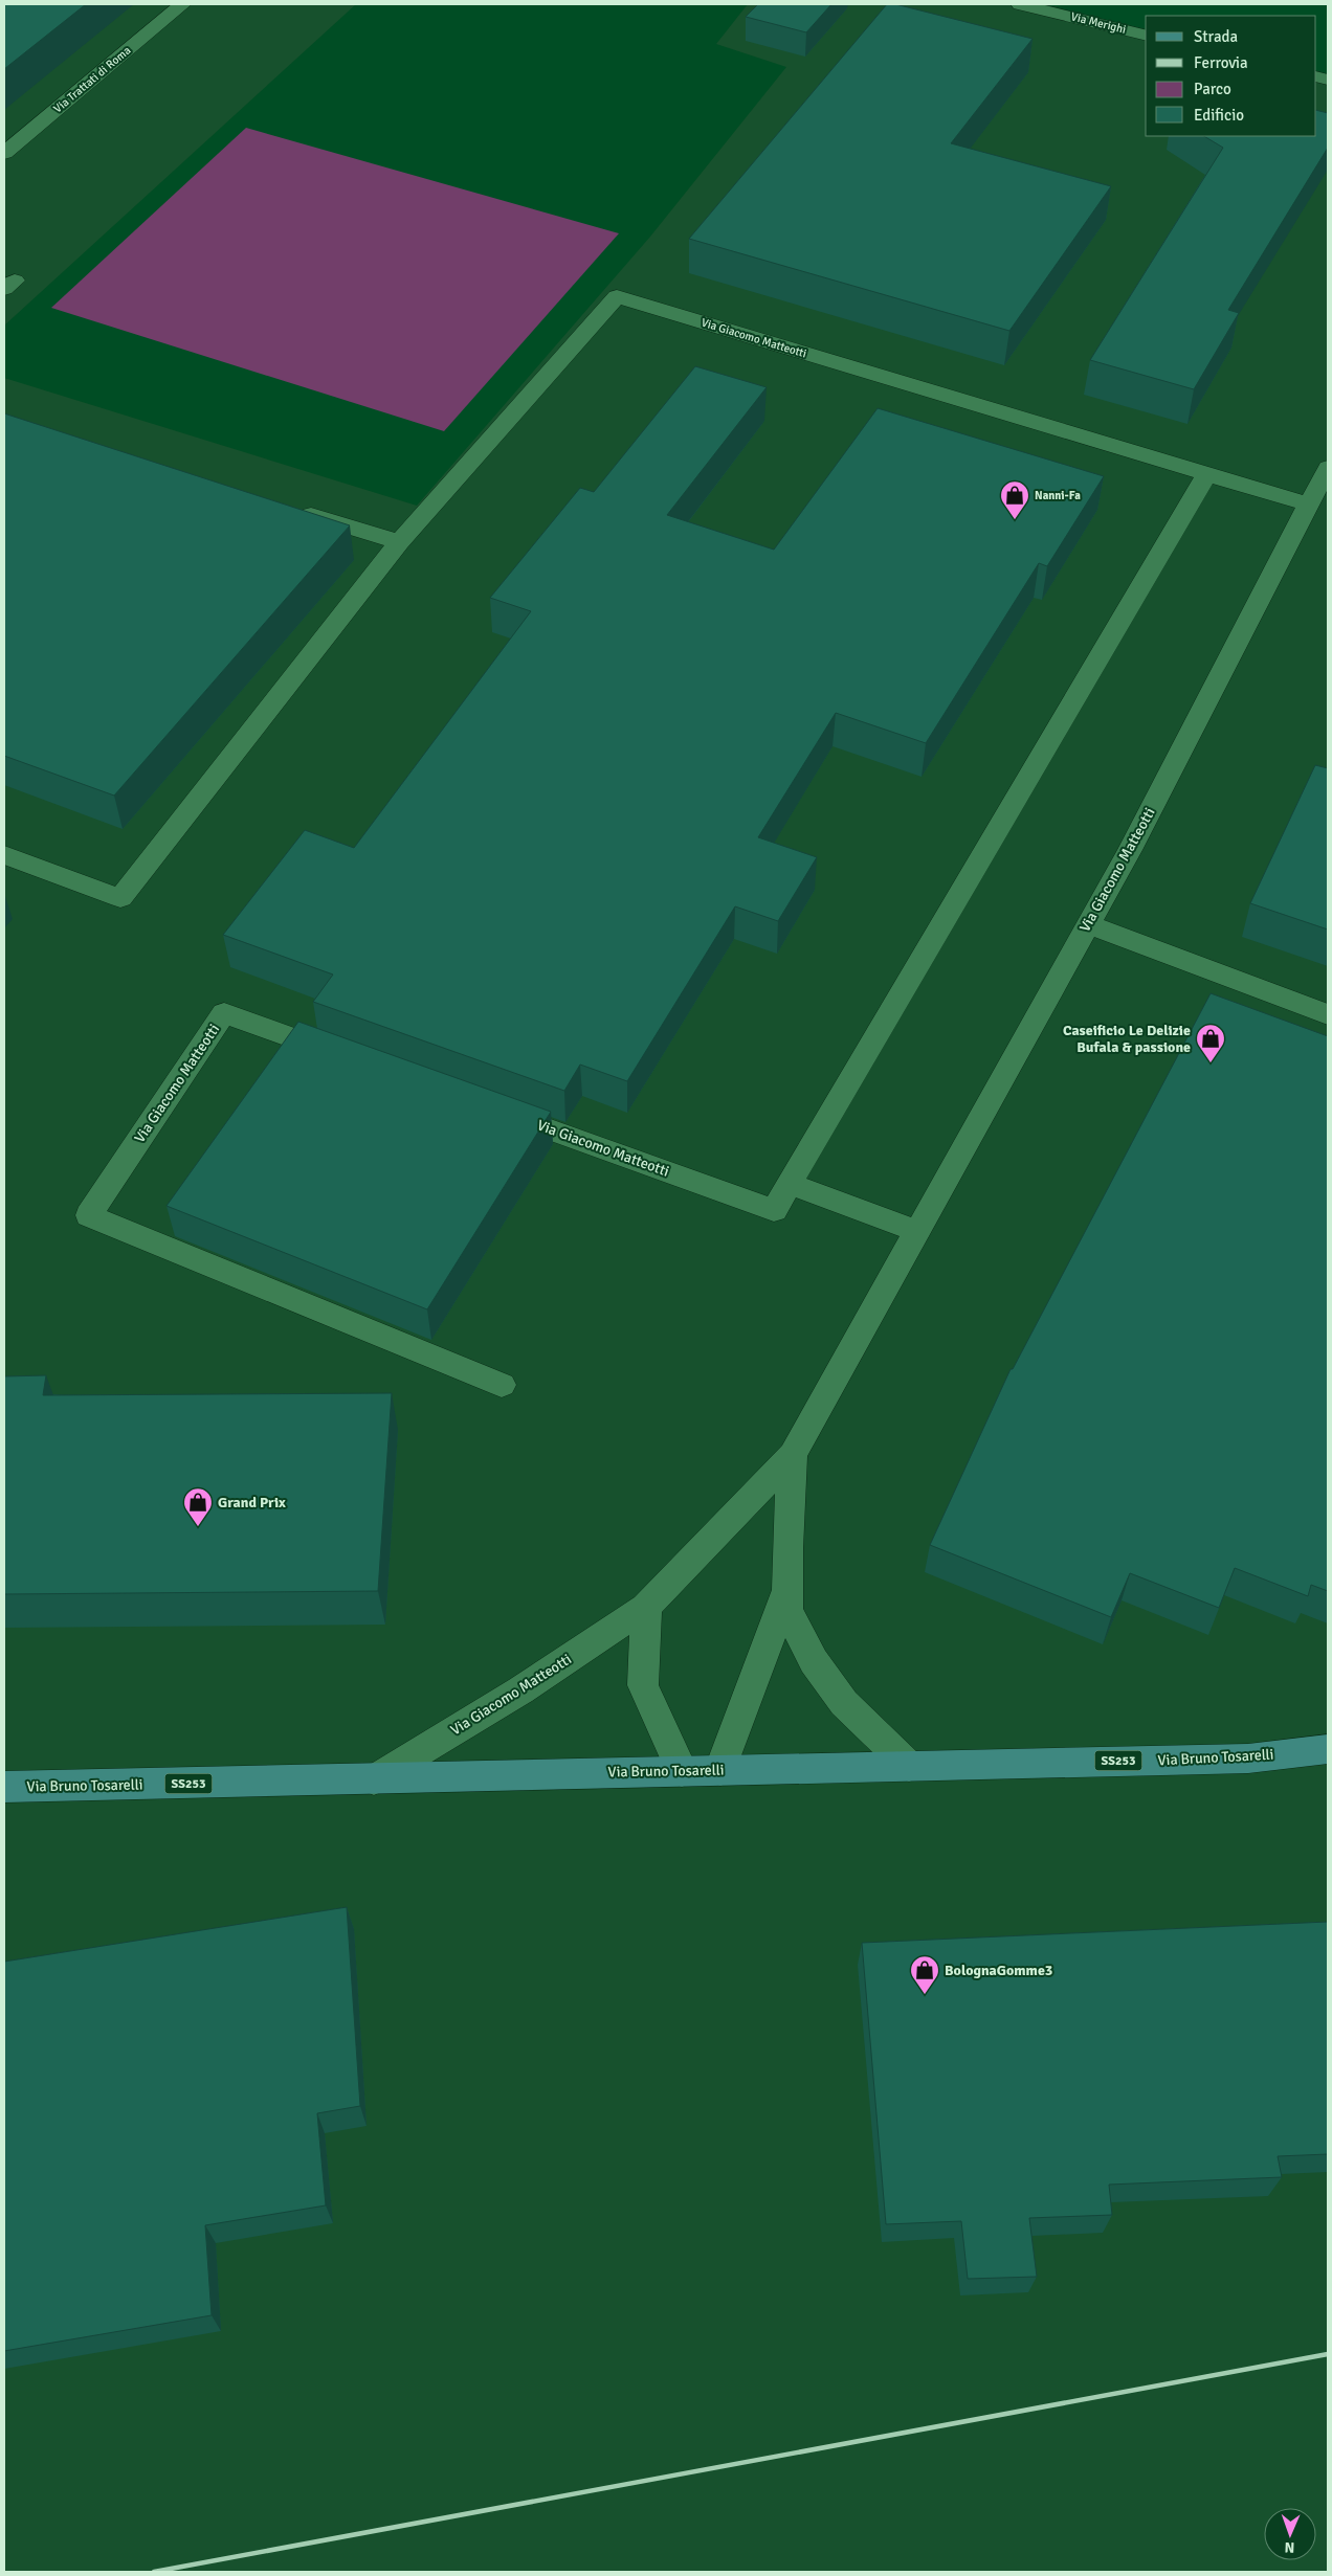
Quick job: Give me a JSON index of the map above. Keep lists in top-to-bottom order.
{
  "streets": {
    "main road": ["Via Bruno Tosarelli", "SS253"],
    "street": ["Via Merighi", "Via Trattati di Roma", "Via Giacomo Matteotti"]
  },
  "crossings": [
    ["Via Giacomo Matteotti", "Via Bruno Tosarelli"]
  ],
  "places": {
    "shop": [
      "Nanni-Fa",
      "Caseificio Le Delizie Bufala & passione",
      "Grand Prix",
      "BolognaGomme3"
    ]
  },
  "legend": [
    "Strada",
    "Ferrovia",
    "Parco",
    "Edificio"
  ],
  "north": "bottom"
}
